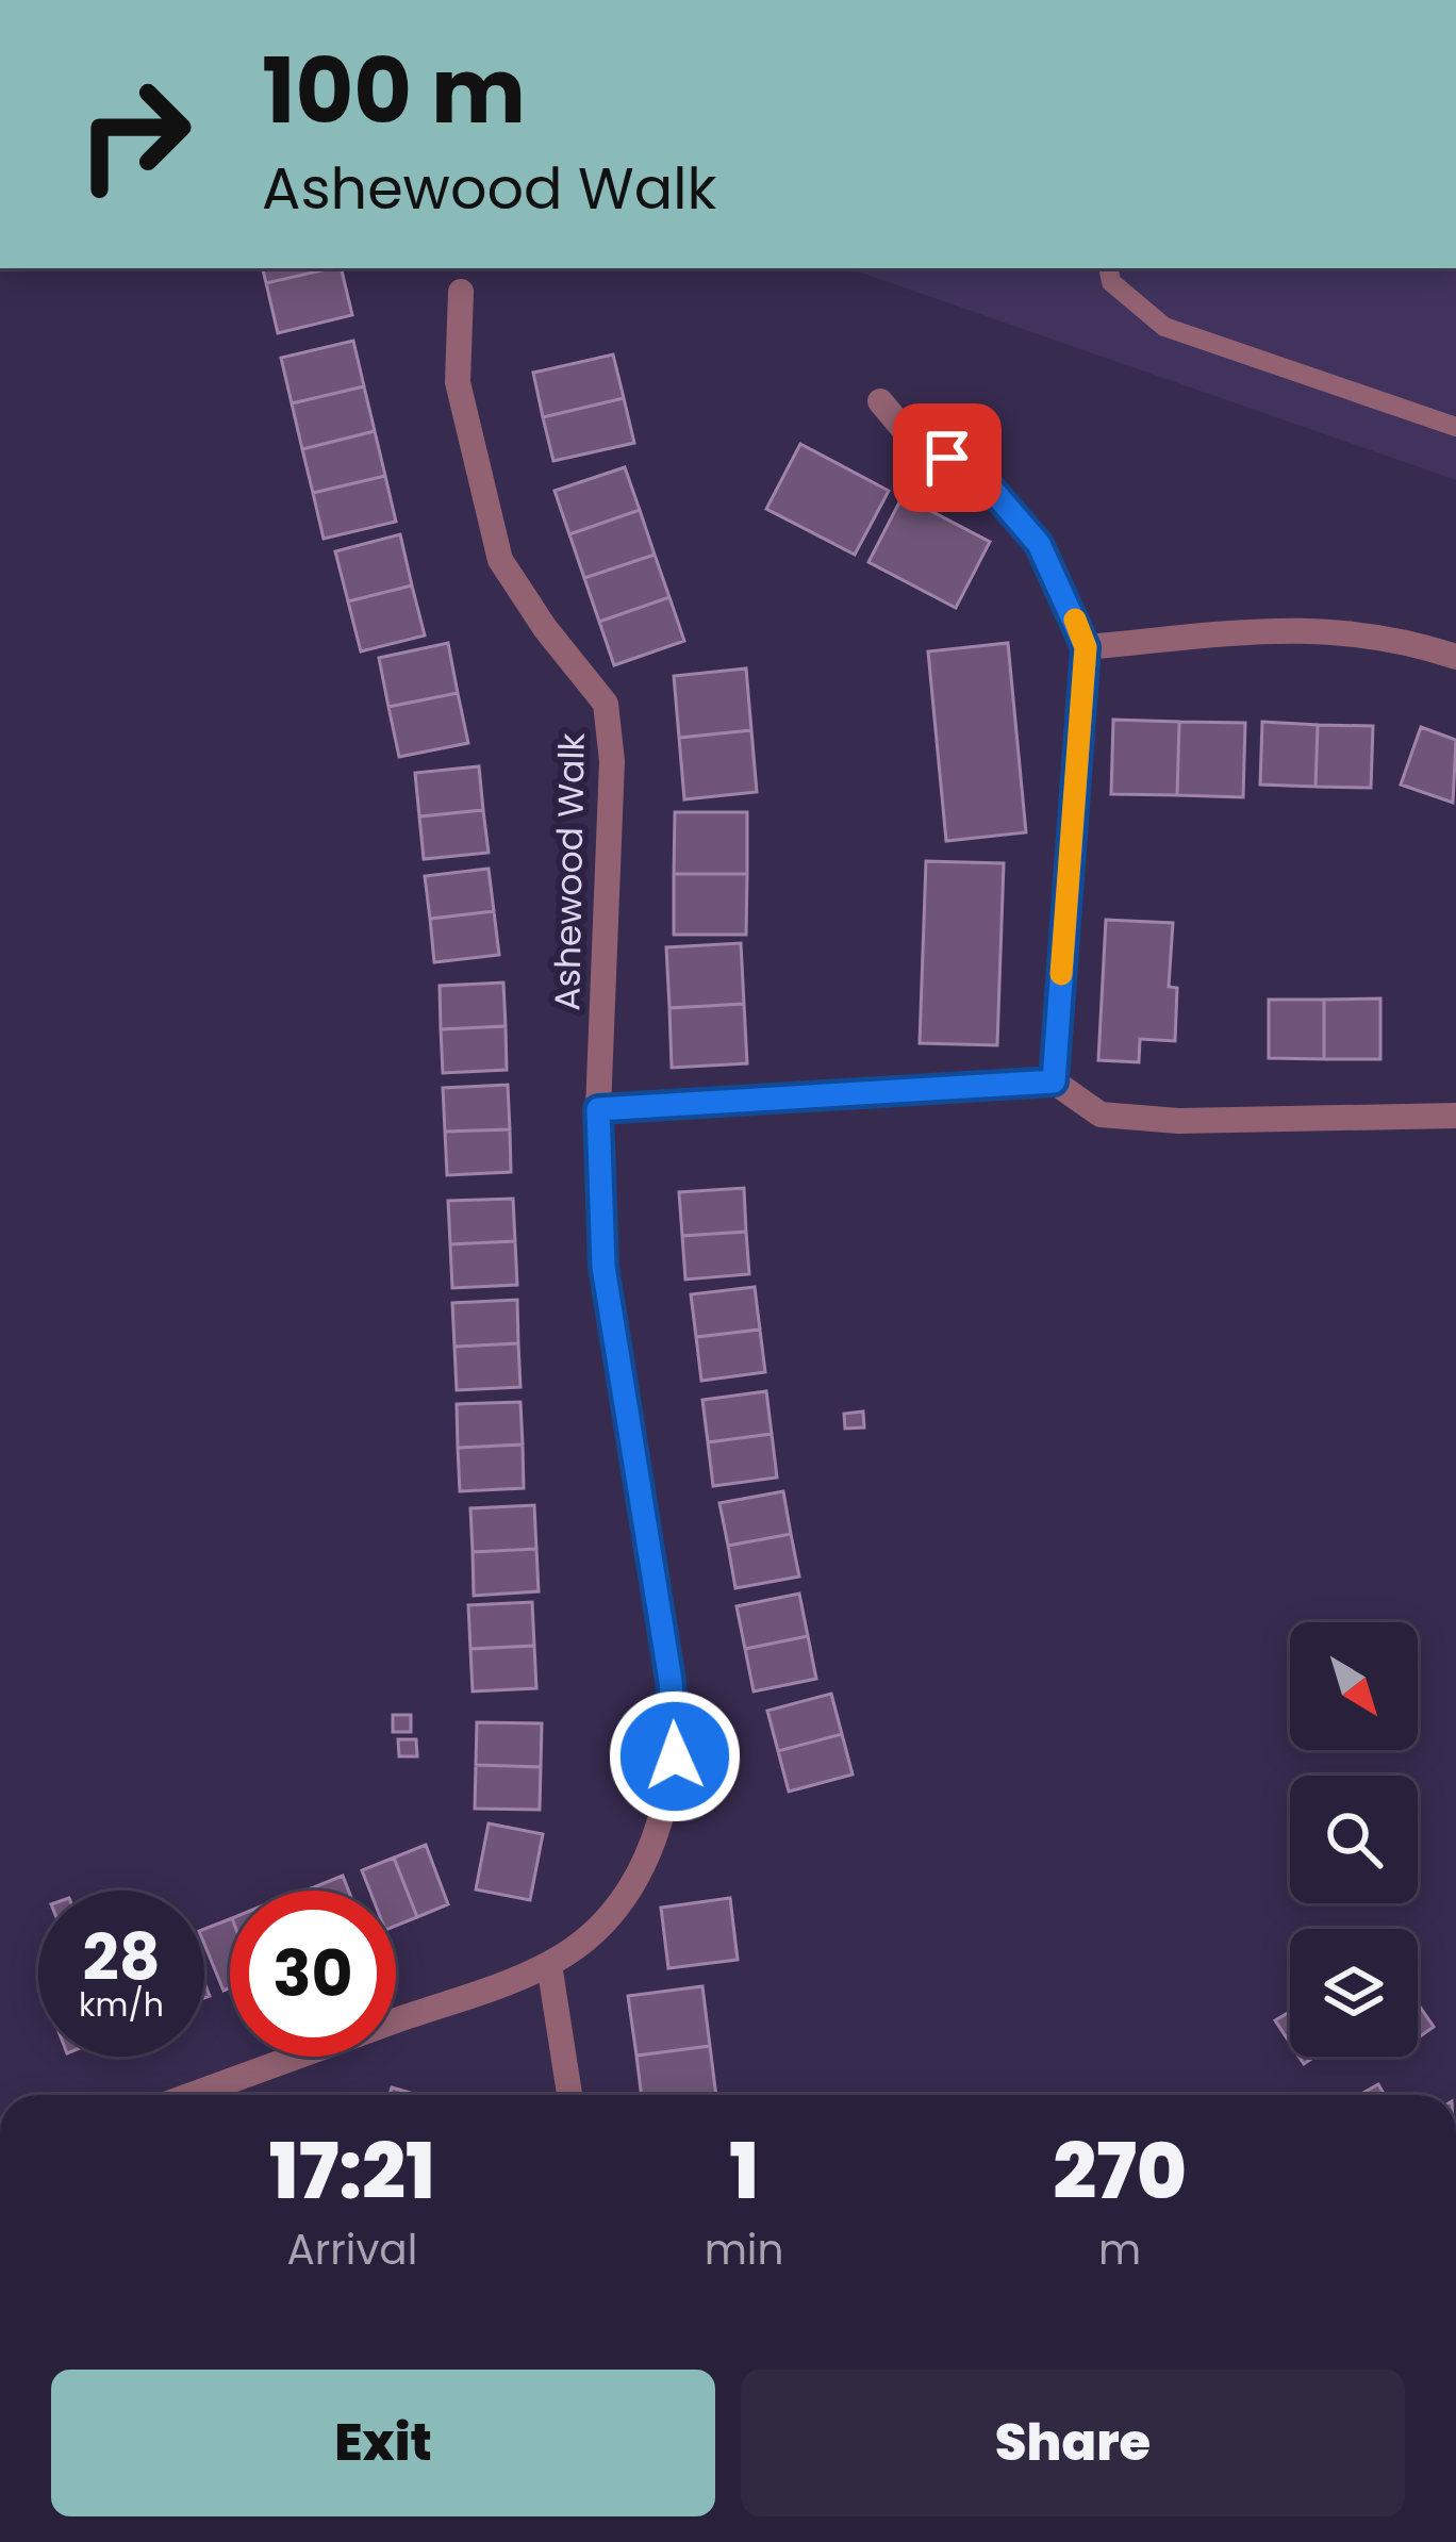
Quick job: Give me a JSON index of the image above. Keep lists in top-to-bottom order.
{
  "streets": {
    "street": ["Ashewood Walk"]
  },
  "north": "bottom right",
  "page": {
    "turn": ["100 m", "Ashewood Walk"],
    "speed": "28 km/h",
    "limit": "30",
    "eta": [
      "17:21",
      "Arrival",
      "1",
      "min",
      "270",
      "m"
    ],
    "buttons": ["Exit", "Share"]
  }
}
